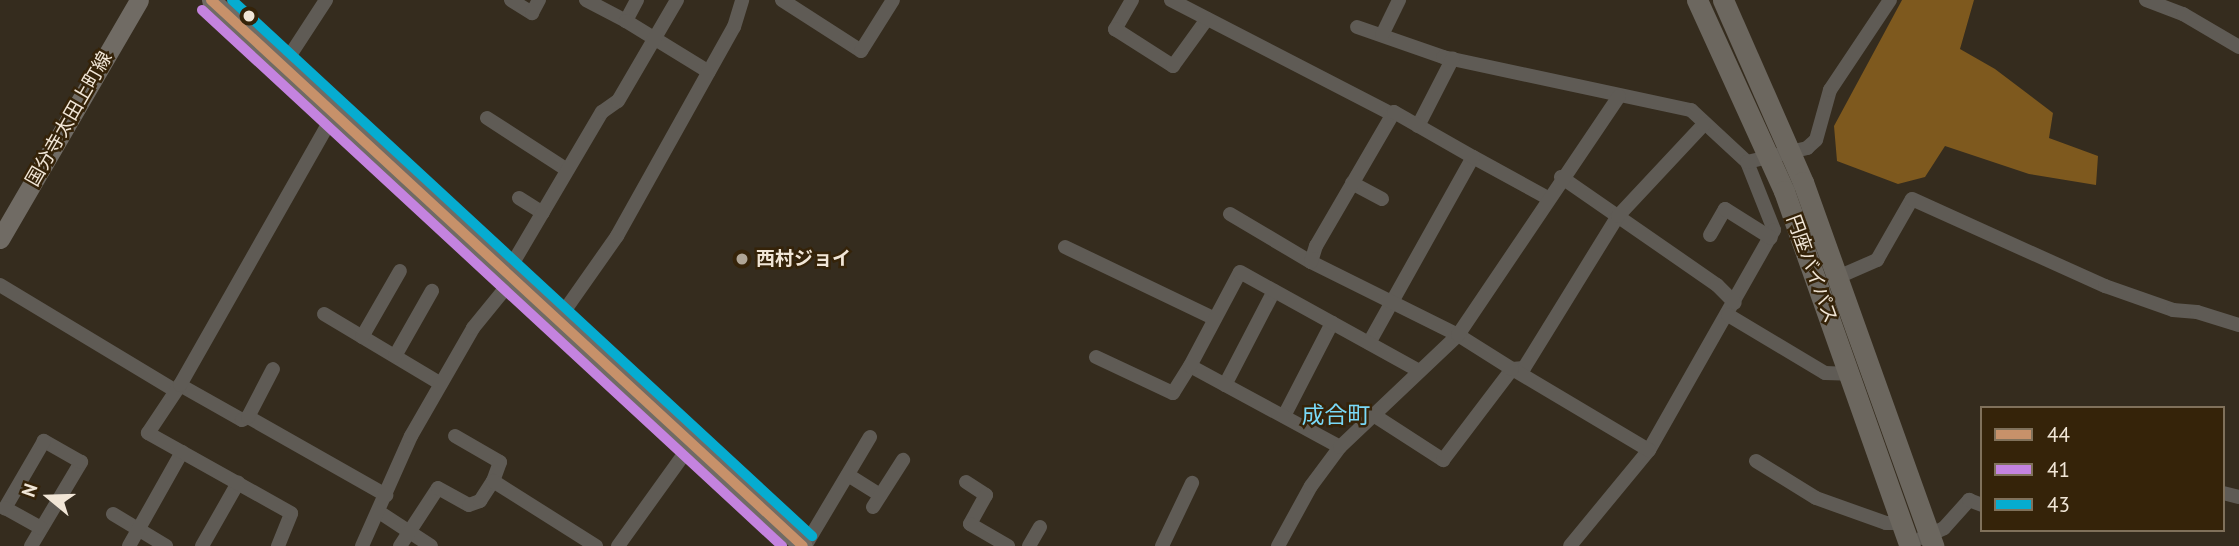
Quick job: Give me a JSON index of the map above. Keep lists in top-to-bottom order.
{
  "streets": {
    "highway": ["円座バイパス"],
    "main road": ["国分寺太田上町線"]
  },
  "districts": ["成合町"],
  "places": ["西村ジョイ"],
  "lines": ["transit line 44", "transit line 43", "transit line 41"],
  "legend": ["44", "41", "43"],
  "north": "left"
}
